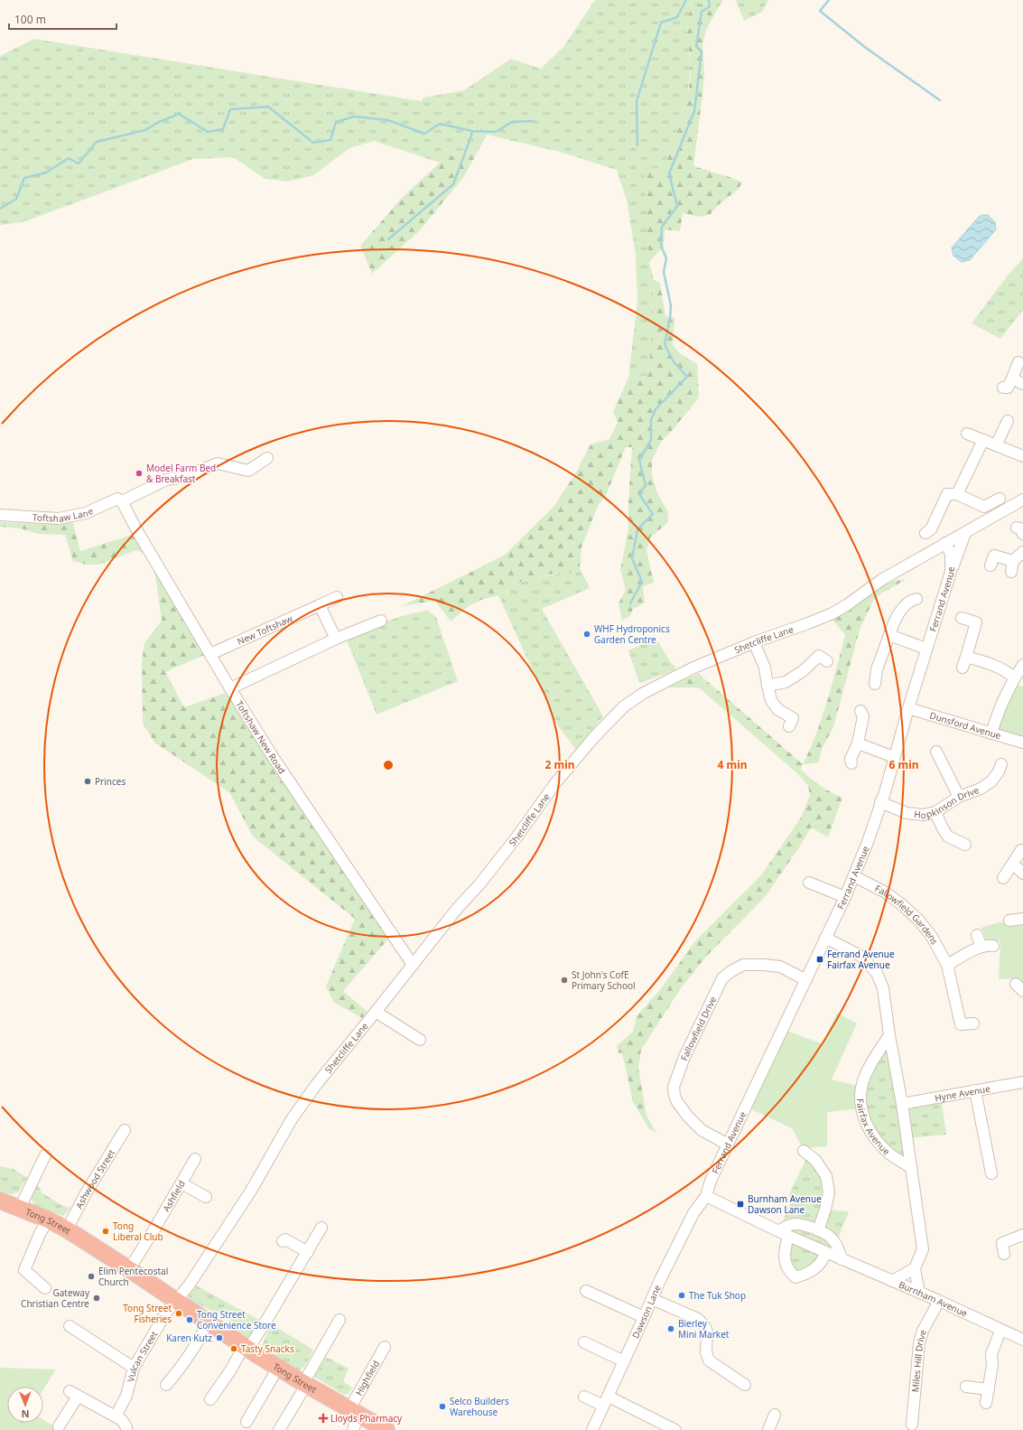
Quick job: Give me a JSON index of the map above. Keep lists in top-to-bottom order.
{
  "streets": {
    "highway": ["Tong Street"],
    "street": [
      "Toftshaw Lane",
      "Ferrand Avenue",
      "New Toftshaw",
      "Shetcliffe Lane",
      "Dunsford Avenue",
      "Toftshaw New Road",
      "Hopkinson Drive",
      "Fallowfield Gardens",
      "Fallowfield Drive",
      "Hyne Avenue",
      "Fairfax Avenue",
      "Ashwood Street",
      "Ashfield",
      "Burnham Avenue",
      "Dawson Lane",
      "Vulcan Street",
      "Miles Hill Drive",
      "Highfield"
    ]
  },
  "crossings": [
    ["Toftshaw Lane", "Toftshaw New Road"],
    ["Ferrand Avenue", "Shetcliffe Lane"],
    ["Ferrand Avenue", "Dunsford Avenue"],
    ["Ferrand Avenue", "Hopkinson Drive"],
    ["Ferrand Avenue", "Fallowfield Gardens"],
    ["Ferrand Avenue", "Fallowfield Drive"],
    ["Ferrand Avenue", "Fairfax Avenue"],
    ["Ferrand Avenue", "Burnham Avenue"],
    ["Ferrand Avenue", "Dawson Lane"],
    ["New Toftshaw", "Toftshaw New Road"],
    ["Shetcliffe Lane", "Toftshaw New Road"],
    ["Shetcliffe Lane", "Tong Street"],
    ["Shetcliffe Lane", "Vulcan Street"],
    ["Hyne Avenue", "Fairfax Avenue"],
    ["Ashwood Street", "Tong Street"],
    ["Ashfield", "Tong Street"],
    ["Tong Street", "Vulcan Street"],
    ["Tong Street", "Highfield"],
    ["Burnham Avenue", "Dawson Lane"],
    ["Burnham Avenue", "Miles Hill Drive"]
  ],
  "places": {
    "other": [
      "Model Farm Bed & Breakfast",
      "WHF Hydroponics Garden Centre",
      "Princes",
      "St John's CofE Primary School",
      "Tong Liberal Club",
      "Elim Pentecostal Church",
      "The Tuk Shop",
      "Gateway Christian Centre",
      "Tong Street Fisheries",
      "Tong Street Convenience Store",
      "Bierley Mini Market",
      "Karen Kutz",
      "Tasty Snacks",
      "Selco Builders Warehouse"
    ],
    "transit": ["Ferrand Avenue Fairfax Avenue", "Burnham Avenue Dawson Lane"],
    "health": ["Lloyds Pharmacy"]
  },
  "scale_bar": "100 m",
  "north": "bottom",
  "rings": ["2 min", "4 min", "6 min"]
}
